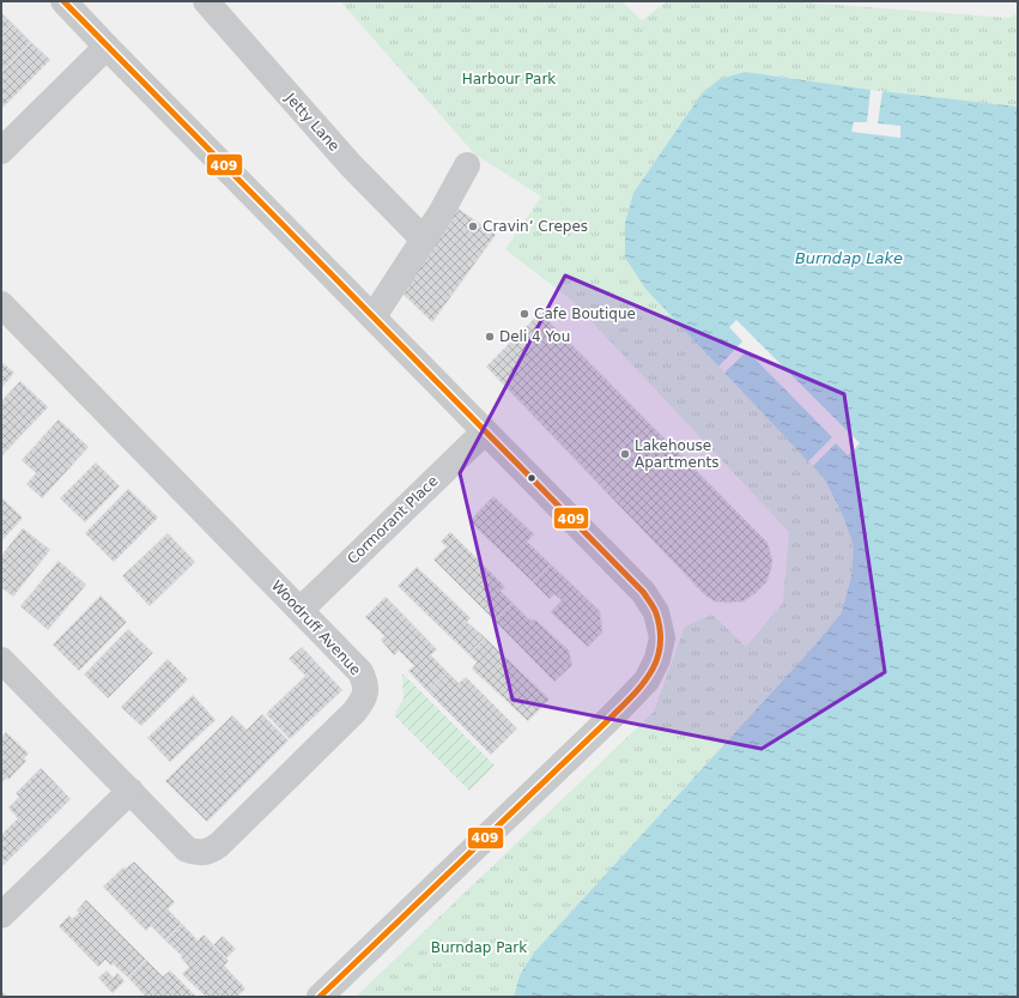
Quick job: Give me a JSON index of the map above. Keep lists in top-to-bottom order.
{
  "streets": {
    "street": ["Jetty Lane", "Cormorant Place", "Woodruff Avenue"]
  },
  "crossings": [
    ["Cormorant Place", "Woodruff Avenue"]
  ],
  "water": ["Burndap Lake"],
  "parks": ["Harbour Park", "Burndap Park"],
  "places": [
    "Cravin’ Crepes",
    "Cafe Boutique",
    "Deli 4 You",
    "Lakehouse Apartments"
  ],
  "lines": ["transit line 409"]
}
